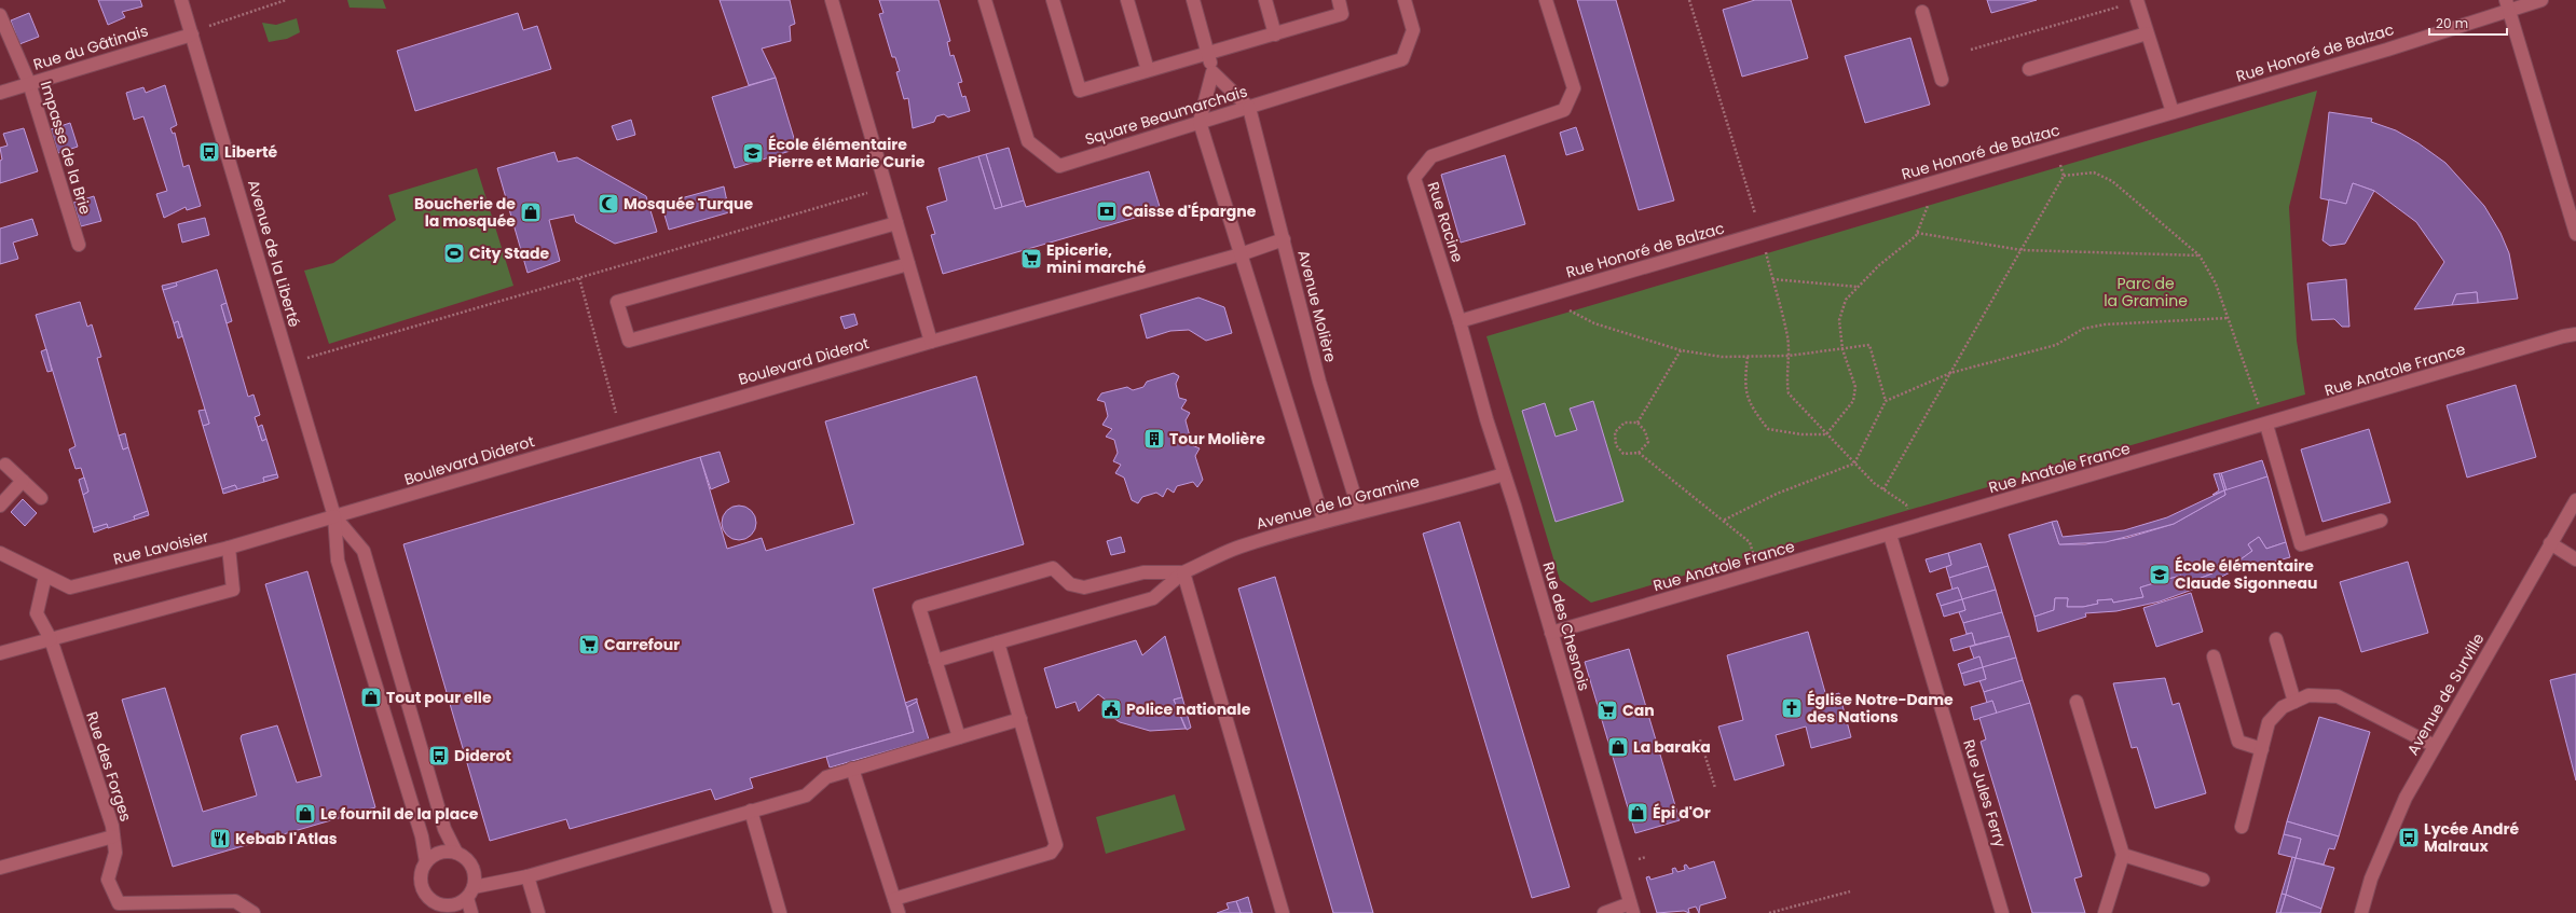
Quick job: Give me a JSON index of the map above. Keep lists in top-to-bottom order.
{
  "streets": {
    "street": [
      "Rue du Gâtinais",
      "Rue Honoré de Balzac",
      "Square Beaumarchais",
      "Impasse de la Brie",
      "Rue Racine",
      "Avenue de la Liberté",
      "Avenue Molière",
      "Boulevard Diderot",
      "Rue Anatole France",
      "Avenue de la Gramine",
      "Rue Lavoisier",
      "Rue des Chesnois",
      "Avenue de Surville",
      "Rue des Forges",
      "Rue Jules Ferry"
    ]
  },
  "crossings": [
    ["Rue du Gâtinais", "Impasse de la Brie"],
    ["Rue du Gâtinais", "Avenue de la Liberté"],
    ["Rue Honoré de Balzac", "Rue Racine"],
    ["Square Beaumarchais", "Avenue Molière"],
    ["Rue Racine", "Avenue de la Gramine"],
    ["Rue Racine", "Rue des Chesnois"],
    ["Avenue de la Liberté", "Boulevard Diderot"],
    ["Avenue de la Liberté", "Rue Lavoisier"],
    ["Avenue Molière", "Boulevard Diderot"],
    ["Avenue Molière", "Avenue de la Gramine"],
    ["Boulevard Diderot", "Rue Lavoisier"],
    ["Rue Anatole France", "Rue des Chesnois"],
    ["Rue Anatole France", "Rue Jules Ferry"],
    ["Avenue de la Gramine", "Rue des Chesnois"],
    ["Rue Lavoisier", "Rue des Forges"]
  ],
  "parks": ["Parc de la Gramine"],
  "places": {
    "bus stop": ["Liberté", "Diderot", "Lycée André Malraux"],
    "school or university": ["École élémentaire Pierre et Marie Curie", "École élémentaire Claude Sigonneau"],
    "mosque": ["Mosquée Turque"],
    "bank": ["Caisse d'Épargne"],
    "shop": [
      "Boucherie de la mosquée",
      "Tout pour elle",
      "La baraka",
      "Épi d'Or",
      "Le fournil de la place"
    ],
    "sports": ["City Stade"],
    "supermarket": ["Epicerie, mini marché", "Carrefour", "Can"],
    "building": ["Tour Molière"],
    "church": ["Église Notre-Dame des Nations"],
    "public building": ["Police nationale"],
    "restaurant": ["Kebab l'Atlas"]
  },
  "scale_bar": "20 m"
}
